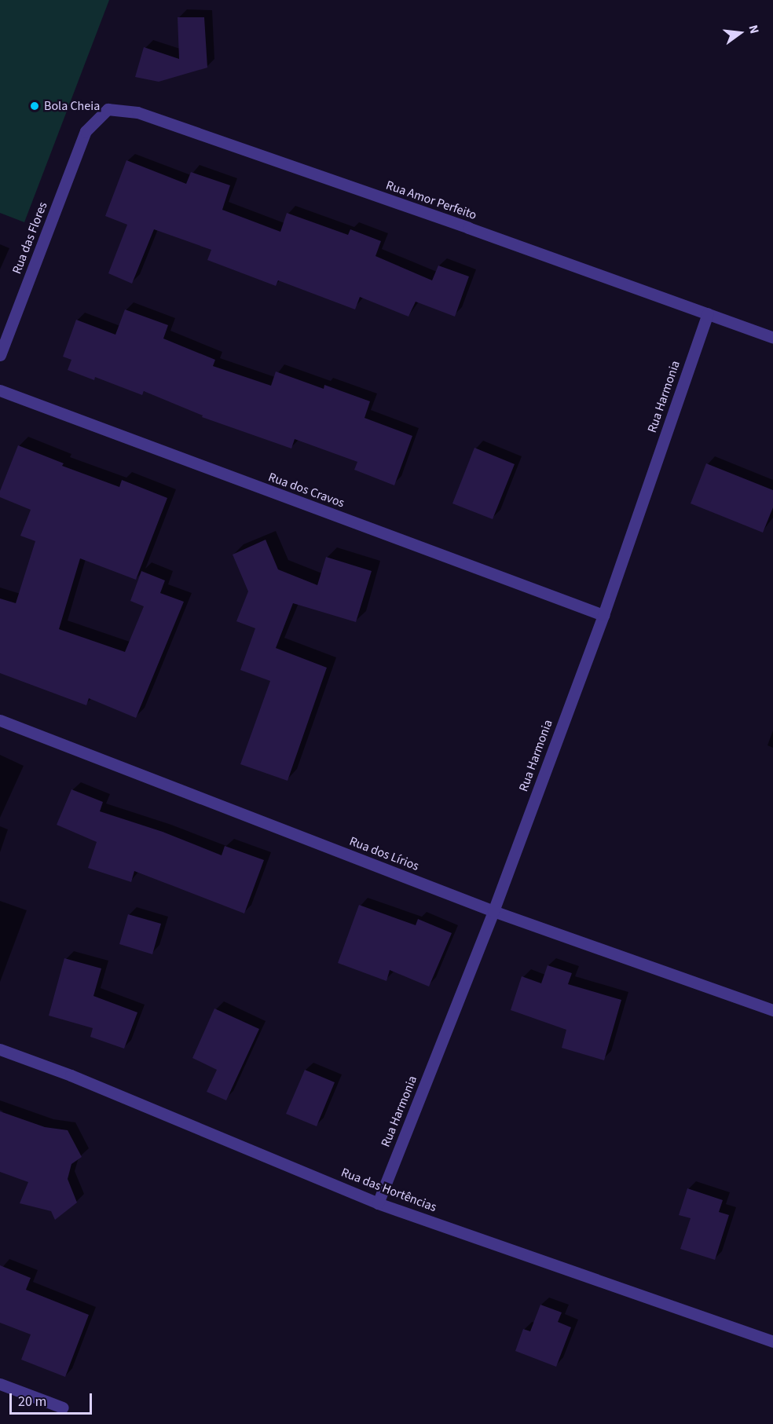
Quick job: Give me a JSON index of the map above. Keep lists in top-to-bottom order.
{
  "streets": {
    "street": [
      "Rua Amor Perfeito",
      "Rua das Flores",
      "Rua Harmonia",
      "Rua dos Cravos",
      "Rua dos Lírios",
      "Rua das Hortências"
    ]
  },
  "crossings": [
    ["Rua Amor Perfeito", "Rua das Flores"],
    ["Rua Amor Perfeito", "Rua Harmonia"],
    ["Rua Harmonia", "Rua dos Cravos"],
    ["Rua Harmonia", "Rua dos Lírios"],
    ["Rua Harmonia", "Rua das Hortências"]
  ],
  "places": ["Bola Cheia"],
  "scale_bar": "20 m",
  "north": "right"
}
